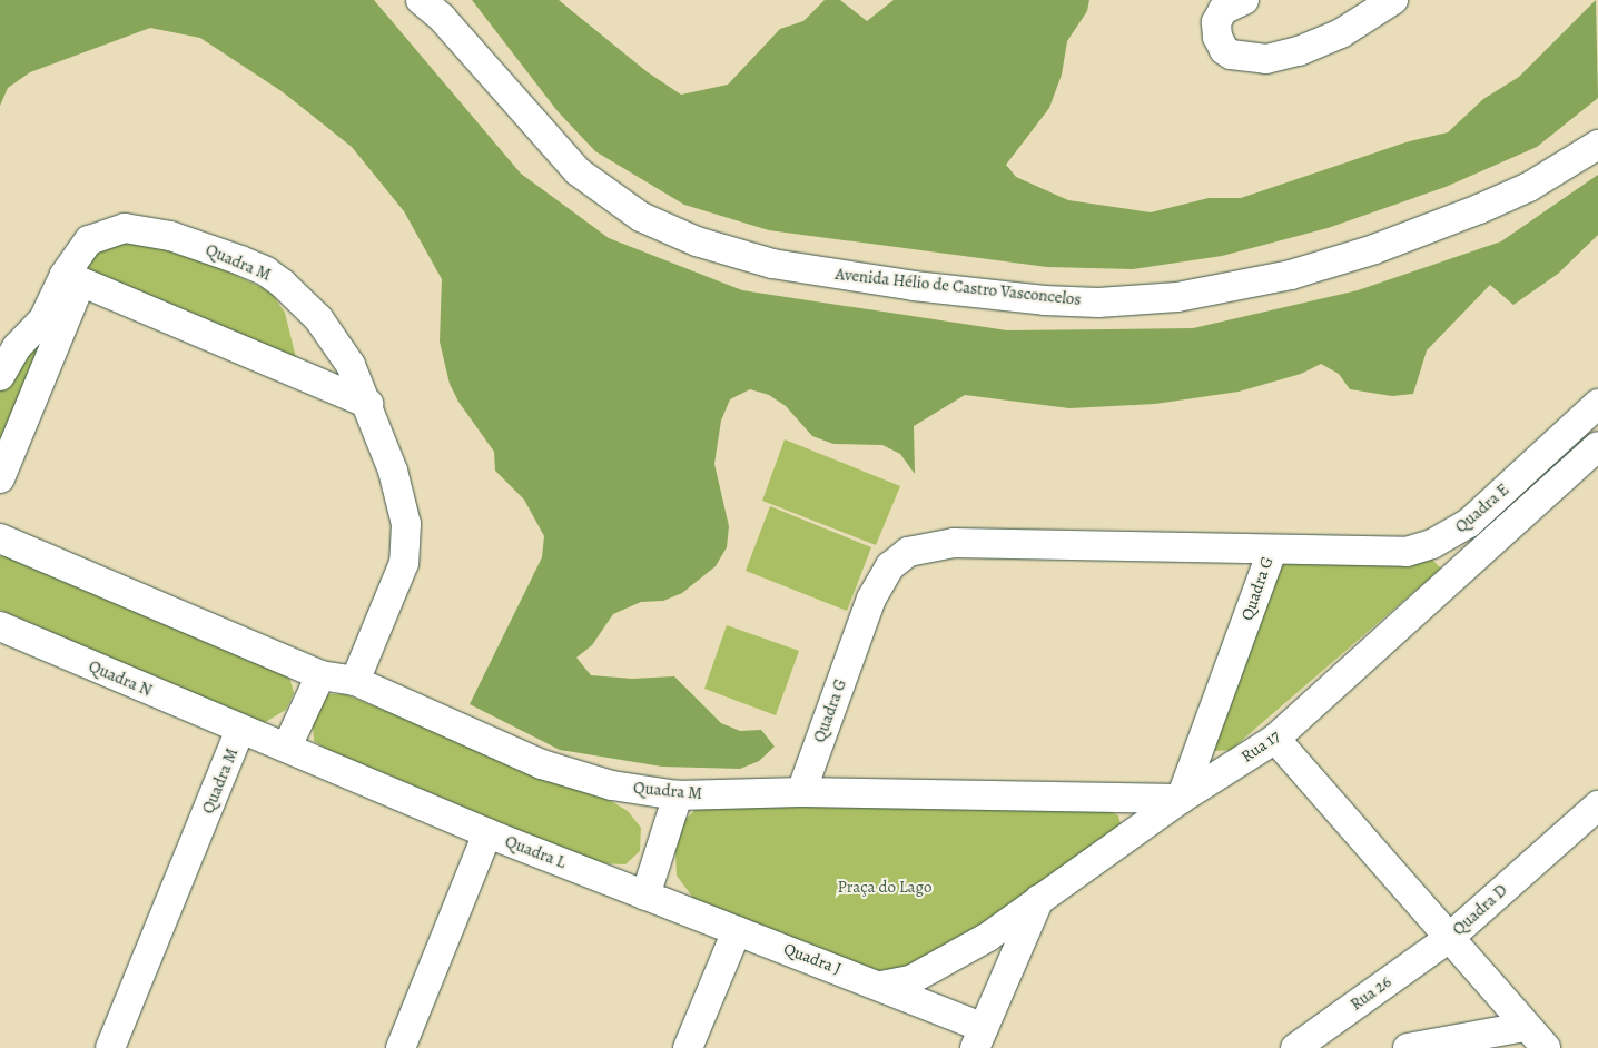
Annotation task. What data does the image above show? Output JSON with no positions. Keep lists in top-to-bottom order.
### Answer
{
  "streets": {
    "street": [
      "Quadra M",
      "Avenida Hélio de Castro Vasconcelos",
      "Quadra E",
      "Quadra G",
      "Quadra N",
      "Rua 17",
      "Quadra L",
      "Quadra D",
      "Quadra J",
      "Rua 26"
    ]
  },
  "crossings": [
    ["Quadra M", "Quadra G"],
    ["Quadra M", "Quadra N"],
    ["Quadra M", "Quadra L"],
    ["Quadra E", "Quadra G"],
    ["Quadra G", "Rua 17"],
    ["Rua 17", "Quadra J"],
    ["Quadra L", "Quadra J"],
    ["Quadra D", "Rua 26"]
  ],
  "parks": ["Praça do Lago"]
}
